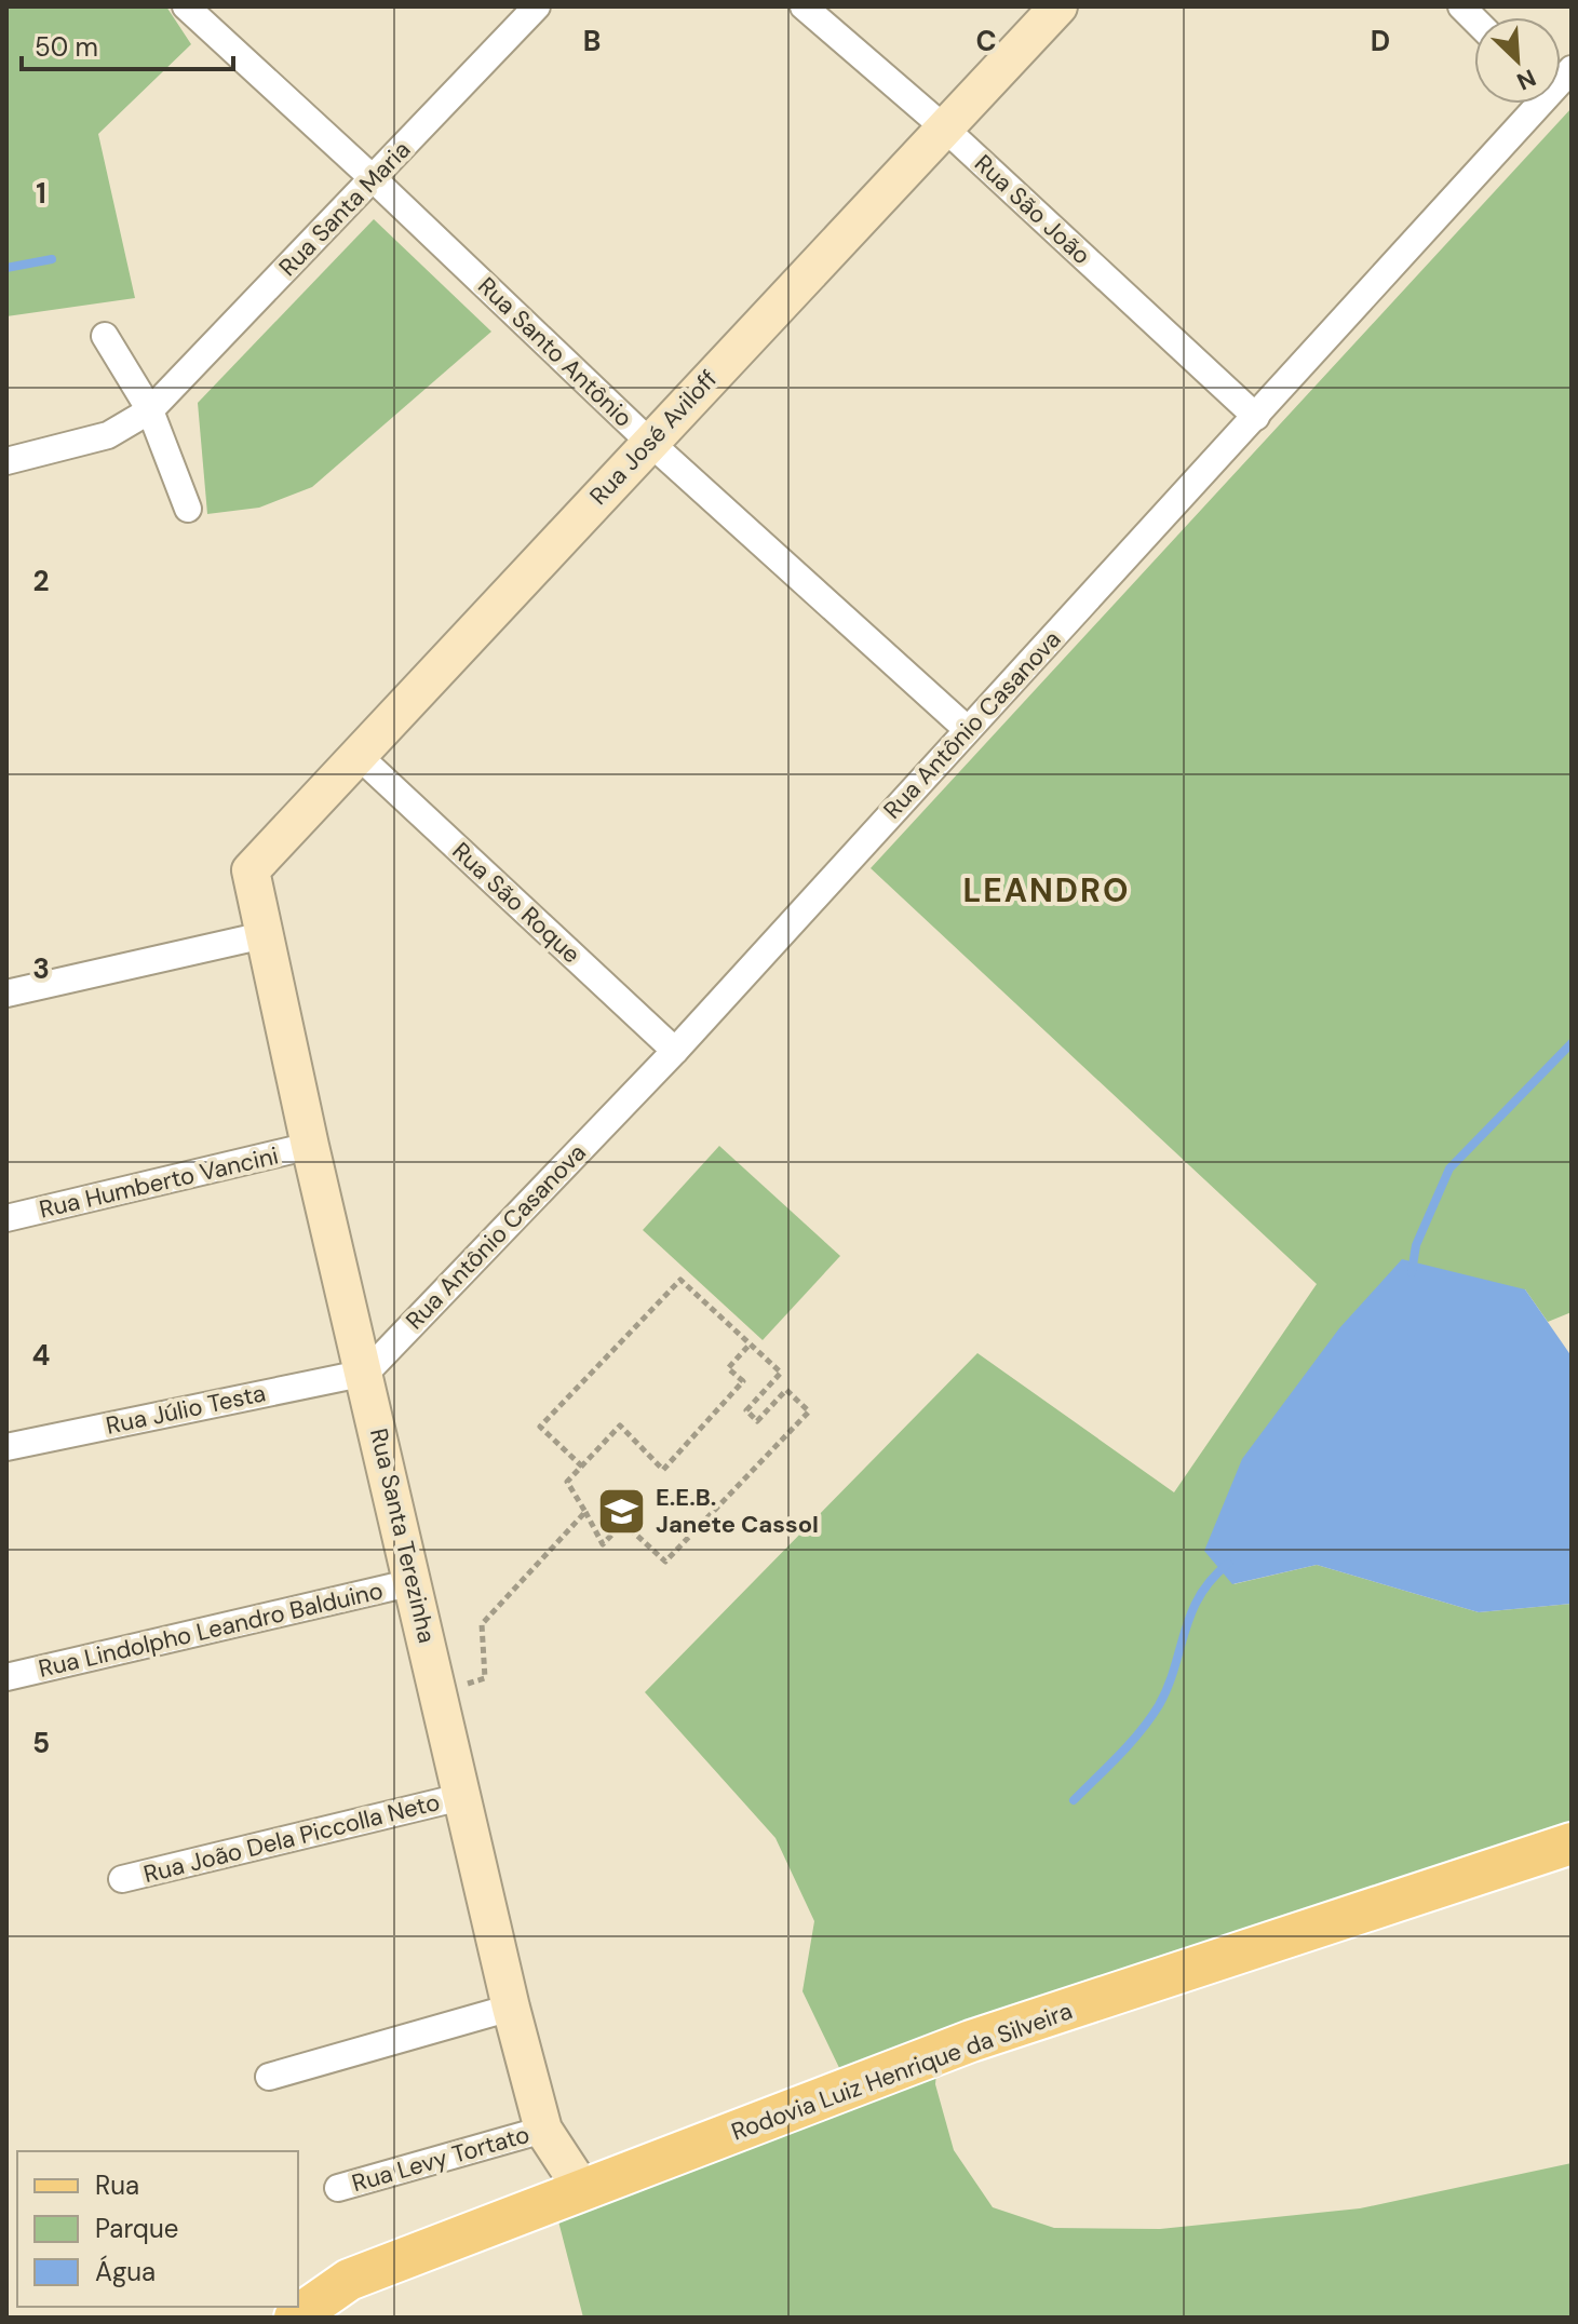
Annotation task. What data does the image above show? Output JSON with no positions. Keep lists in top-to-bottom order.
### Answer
{
  "streets": {
    "main road": ["Rodovia Luiz Henrique da Silveira"],
    "street": [
      "Rua Santa Maria",
      "Rua São João",
      "Rua Santo Antônio",
      "Rua José Aviloff",
      "Rua Antônio Casanova",
      "Rua São Roque",
      "Rua Humberto Vancini",
      "Rua Júlio Testa",
      "Rua Santa Terezinha",
      "Rua Lindolpho Leandro Balduino",
      "Rua João Dela Piccolla Neto",
      "Rua Levy Tortato"
    ]
  },
  "crossings": [
    ["Rua Santa Maria", "Rua Santo Antônio"],
    ["Rua São João", "Rua José Aviloff"],
    ["Rua São João", "Rua Antônio Casanova"],
    ["Rua Santo Antônio", "Rua José Aviloff"],
    ["Rua Santo Antônio", "Rua Antônio Casanova"],
    ["Rua José Aviloff", "Rua São Roque"],
    ["Rua José Aviloff", "Rua Santa Terezinha"],
    ["Rua Antônio Casanova", "Rua São Roque"],
    ["Rua Antônio Casanova", "Rua Júlio Testa"],
    ["Rua Antônio Casanova", "Rua Santa Terezinha"],
    ["Rua Humberto Vancini", "Rua Santa Terezinha"],
    ["Rua Júlio Testa", "Rua Santa Terezinha"],
    ["Rua Santa Terezinha", "Rua Lindolpho Leandro Balduino"],
    ["Rua Santa Terezinha", "Rua João Dela Piccolla Neto"],
    ["Rua Santa Terezinha", "Rodovia Luiz Henrique da Silveira"],
    ["Rua Santa Terezinha", "Rua Levy Tortato"]
  ],
  "districts": ["LEANDRO"],
  "places": {
    "school or university": ["E.E.B. Janete Cassol"]
  },
  "legend": ["Rua", "Parque", "Água"],
  "scale_bar": "50 m",
  "north": "bottom right",
  "grid": {
    "columns": ["B", "C", "D"],
    "rows": [
      "1",
      "2",
      "3",
      "4",
      "5"
    ]
  }
}
